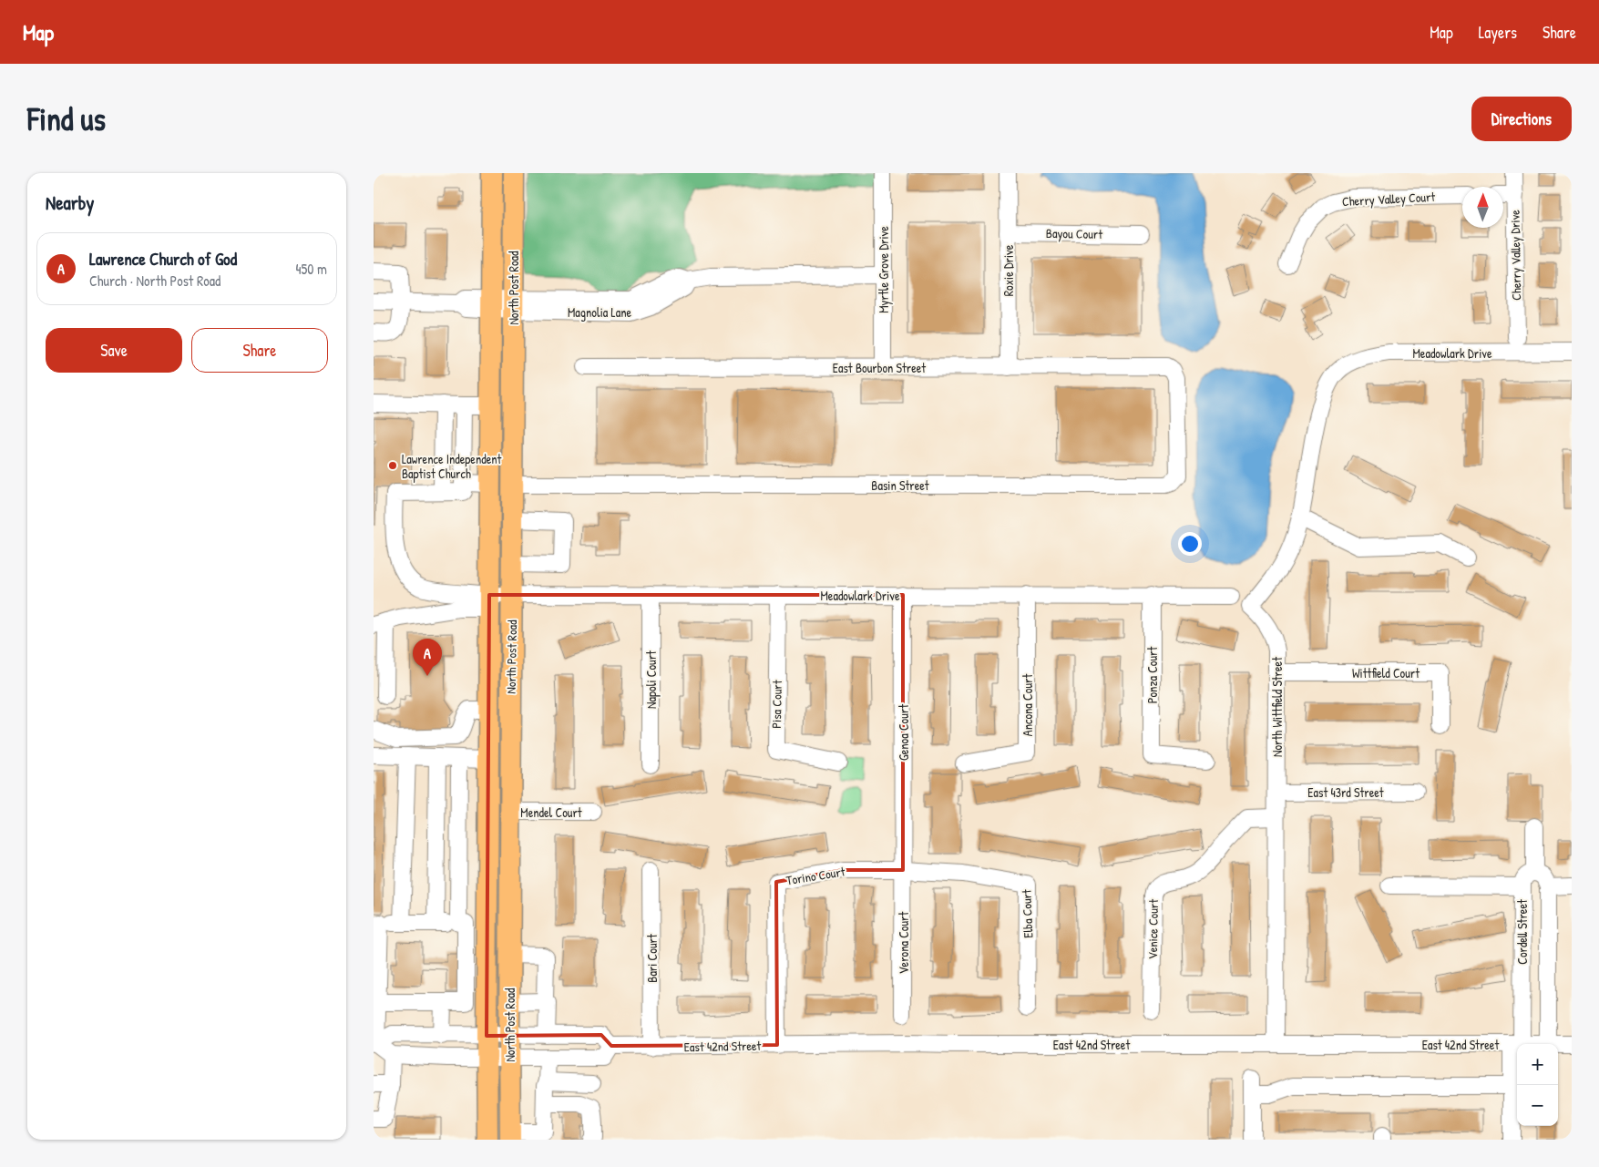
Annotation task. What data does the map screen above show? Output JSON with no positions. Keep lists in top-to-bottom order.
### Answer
{
  "streets": {
    "main road": ["North Post Road"],
    "street": [
      "Cherry Valley Court",
      "Bayou Court",
      "Cherry Valley Drive",
      "Myrtle Grove Drive",
      "Roxie Drive",
      "Magnolia Lane",
      "Meadowlark Drive",
      "East Bourbon Street",
      "Basin Street",
      "Wittfield Court",
      "Ponza Court",
      "Napoli Court",
      "Pisa Court",
      "Ancona Court",
      "North Wittfield Street",
      "Genoa Court",
      "East 43rd Street",
      "Mendel Court",
      "Torino Court",
      "Elba Court",
      "Venice Court",
      "Cordell Street",
      "Verona Court",
      "Bari Court",
      "East 42nd Street"
    ]
  },
  "crossings": [
    ["Bayou Court", "Roxie Drive"],
    ["Myrtle Grove Drive", "Magnolia Lane"],
    ["Myrtle Grove Drive", "East Bourbon Street"],
    ["Roxie Drive", "East Bourbon Street"],
    ["North Post Road", "Magnolia Lane"],
    ["North Post Road", "Meadowlark Drive"],
    ["North Post Road", "Basin Street"],
    ["North Post Road", "Mendel Court"],
    ["Meadowlark Drive", "Ponza Court"],
    ["Meadowlark Drive", "Napoli Court"],
    ["Meadowlark Drive", "Pisa Court"],
    ["Meadowlark Drive", "Ancona Court"],
    ["Meadowlark Drive", "North Wittfield Street"],
    ["Meadowlark Drive", "Genoa Court"],
    ["East Bourbon Street", "Basin Street"],
    ["Wittfield Court", "North Wittfield Street"],
    ["North Wittfield Street", "East 43rd Street"],
    ["North Wittfield Street", "Venice Court"],
    ["North Wittfield Street", "East 42nd Street"],
    ["Genoa Court", "Torino Court"],
    ["Genoa Court", "Verona Court"],
    ["Torino Court", "Elba Court"],
    ["Torino Court", "Verona Court"],
    ["Torino Court", "East 42nd Street"],
    ["Cordell Street", "East 42nd Street"],
    ["Bari Court", "East 42nd Street"]
  ],
  "places": ["Lawrence Independent Baptist Church"],
  "north": "top",
  "page": {
    "header": "Map",
    "nav": ["Map", "Layers", "Share"],
    "buttons": [
      "Directions",
      ["Save", "Share"]
    ],
    "title": "Find us",
    "heading": "Nearby",
    "list": [
      {
        "mark": "A",
        "name": "Lawrence Church of God",
        "note": "Church · North Post Road",
        "value": "450 m"
      }
    ],
    "pins": "A",
    "map_buttons": ["+", "−"]
  }
}
